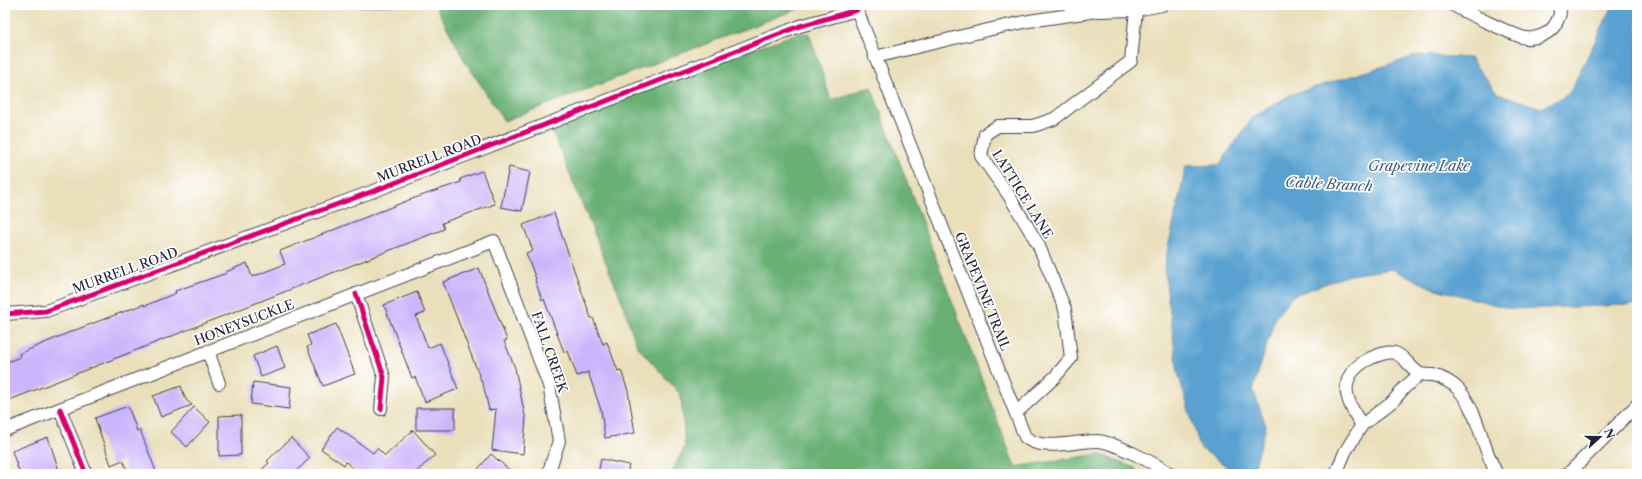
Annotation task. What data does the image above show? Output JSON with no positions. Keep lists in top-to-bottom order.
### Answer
{
  "streets": {
    "street": [
      "MURRELL ROAD",
      "LATTICE LANE",
      "GRAPEVINE TRAIL",
      "HONEYSUCKLE",
      "FALL CREEK"
    ]
  },
  "crossings": [
    ["MURRELL ROAD", "GRAPEVINE TRAIL"],
    ["LATTICE LANE", "GRAPEVINE TRAIL"],
    ["HONEYSUCKLE", "FALL CREEK"]
  ],
  "water": ["Grapevine Lake", "Cable Branch"],
  "north": "right"
}
